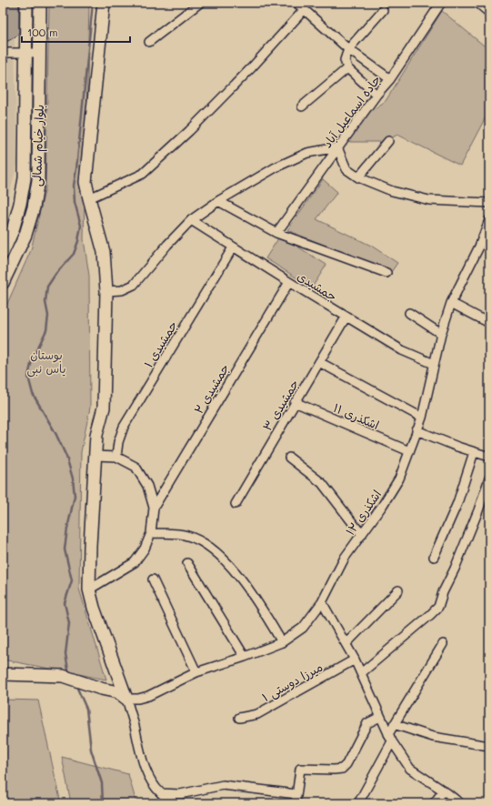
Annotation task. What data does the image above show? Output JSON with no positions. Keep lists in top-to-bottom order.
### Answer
{
  "streets": {
    "street": [
      "جاده اسماعیل آباد",
      "بلوار خیام شمالی",
      "جمشیدی",
      "جمشیدی ۱",
      "جمشیدی ۲",
      "جمشیدی ۳",
      "اشکذری ۱۱",
      "اشکذری ۱۲",
      "میرزا دوستی ۱"
    ]
  },
  "crossings": [
    ["جمشیدی", "جمشیدی ۱"],
    ["جمشیدی", "جمشیدی ۲"],
    ["جمشیدی", "جمشیدی ۳"],
    ["جمشیدی", "اشکذری ۱۲"],
    ["جمشیدی ۳", "اشکذری ۱۱"],
    ["اشکذری ۱۱", "اشکذری ۱۲"]
  ],
  "parks": ["بوستان یاس نبی"],
  "scale_bar": "100 m"
}
